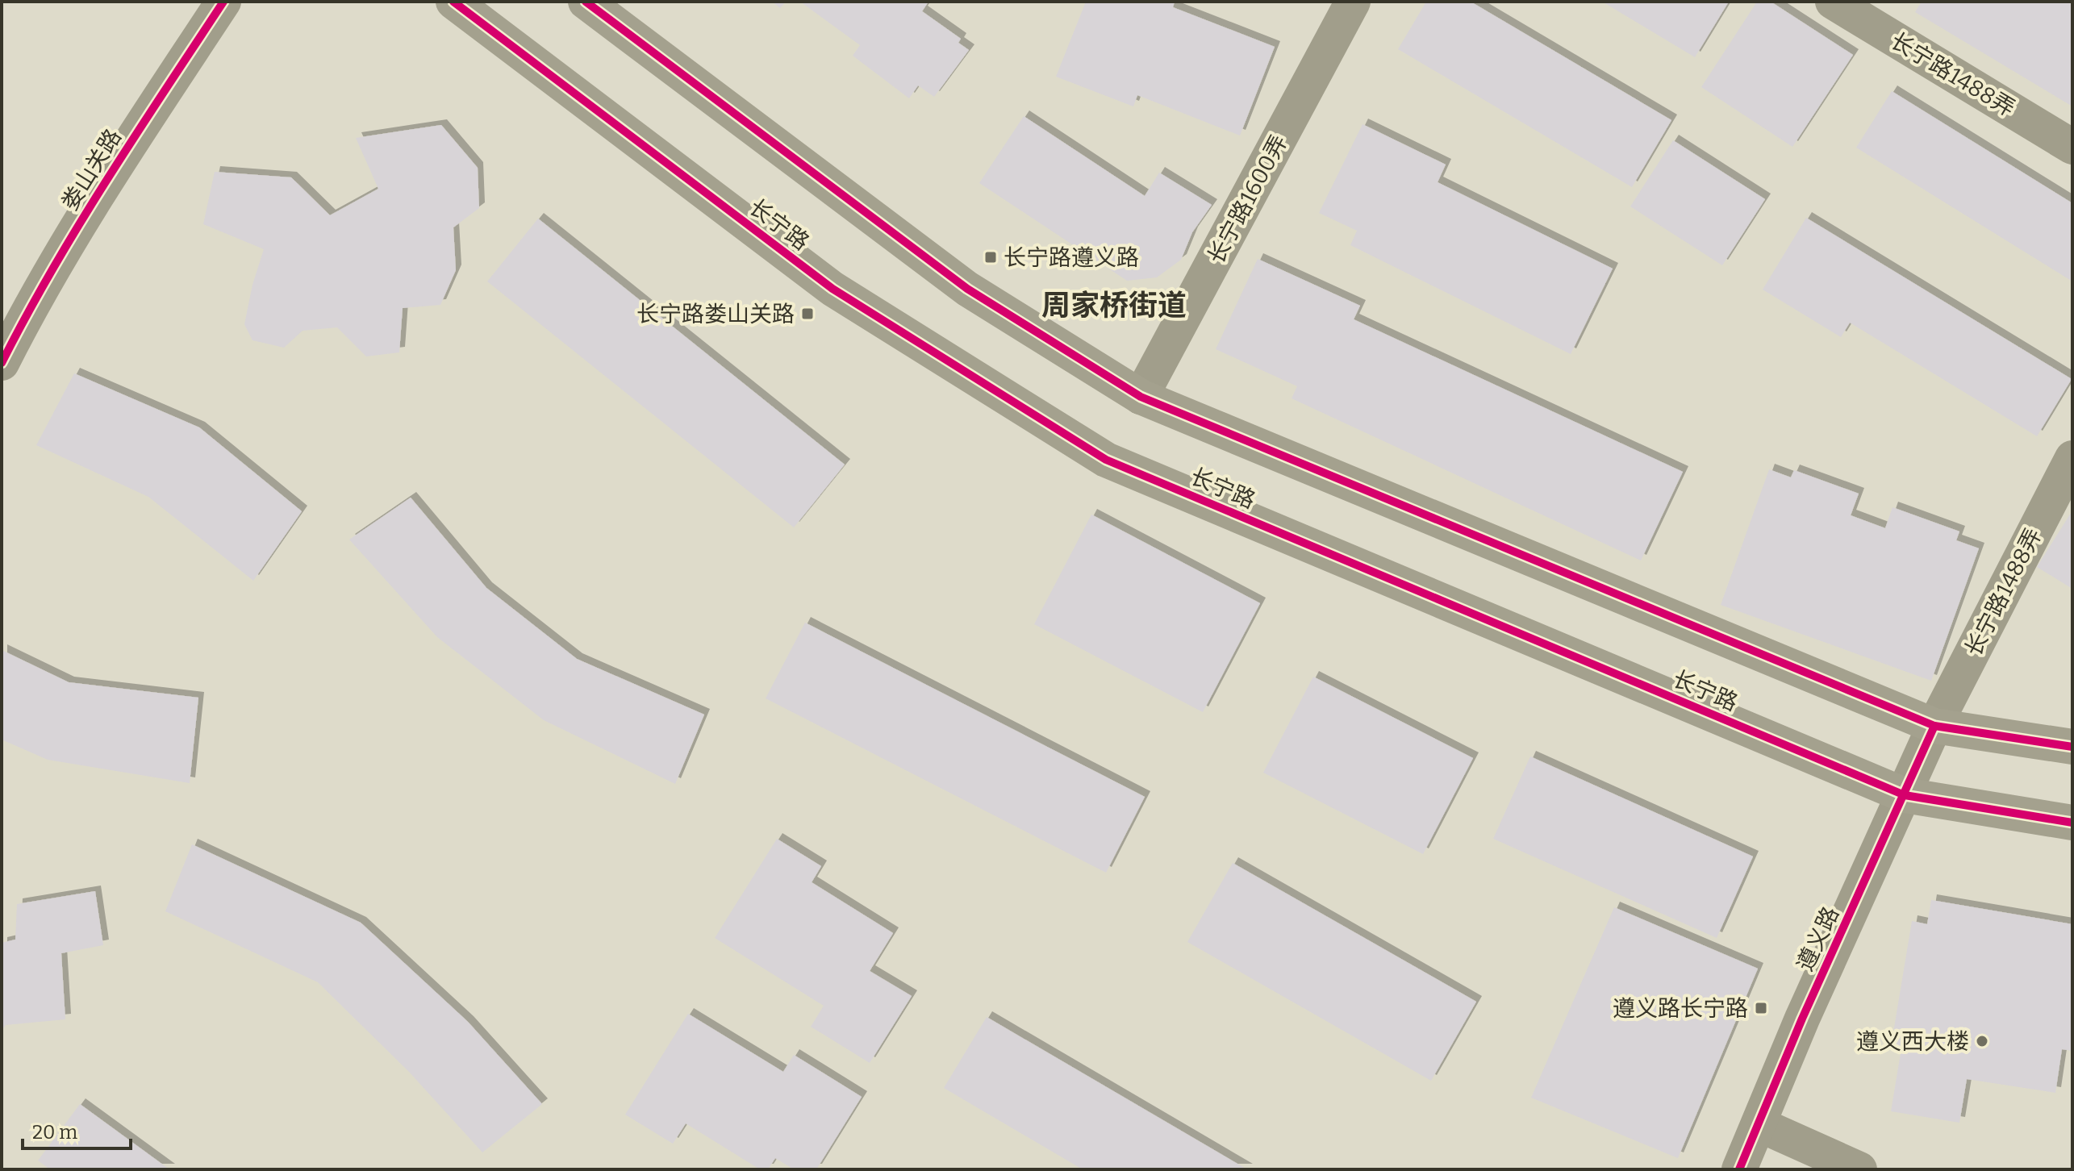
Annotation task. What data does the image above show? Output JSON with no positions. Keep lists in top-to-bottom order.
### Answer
{
  "streets": {
    "main road": ["长宁路"],
    "street": [
      "长宁路1488弄",
      "娄山关路",
      "长宁路1600弄",
      "遵义路"
    ]
  },
  "crossings": [
    ["长宁路1488弄", "遵义路"],
    ["长宁路", "遵义路"]
  ],
  "districts": ["周家桥街道"],
  "places": {
    "transit": ["长宁路遵义路", "长宁路娄山关路", "遵义路长宁路"],
    "other": ["遵义西大楼"]
  },
  "scale_bar": "20 m"
}
